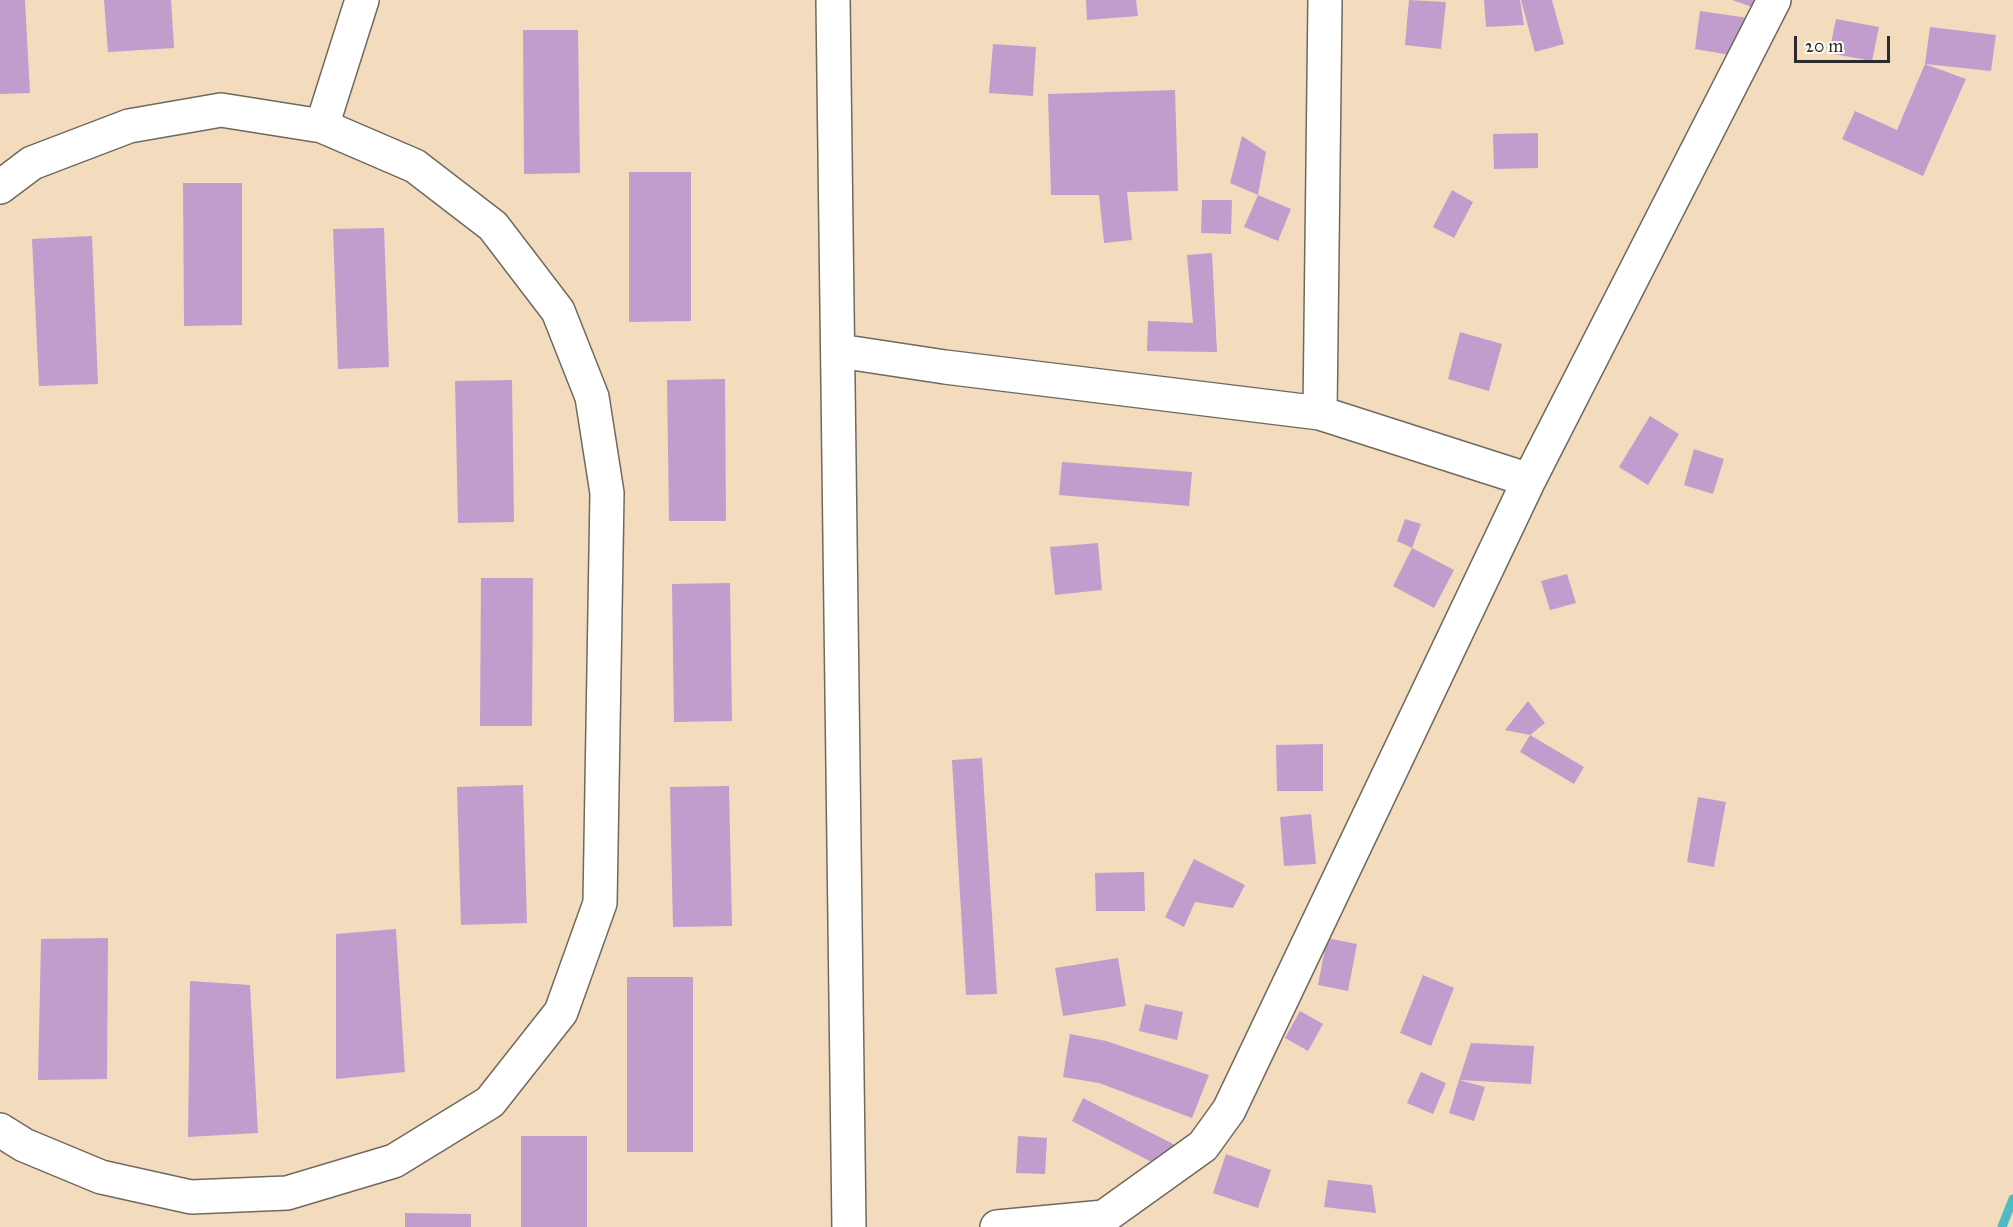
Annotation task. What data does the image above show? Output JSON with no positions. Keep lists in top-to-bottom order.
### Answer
{
  "scale_bar": "20 m"
}
